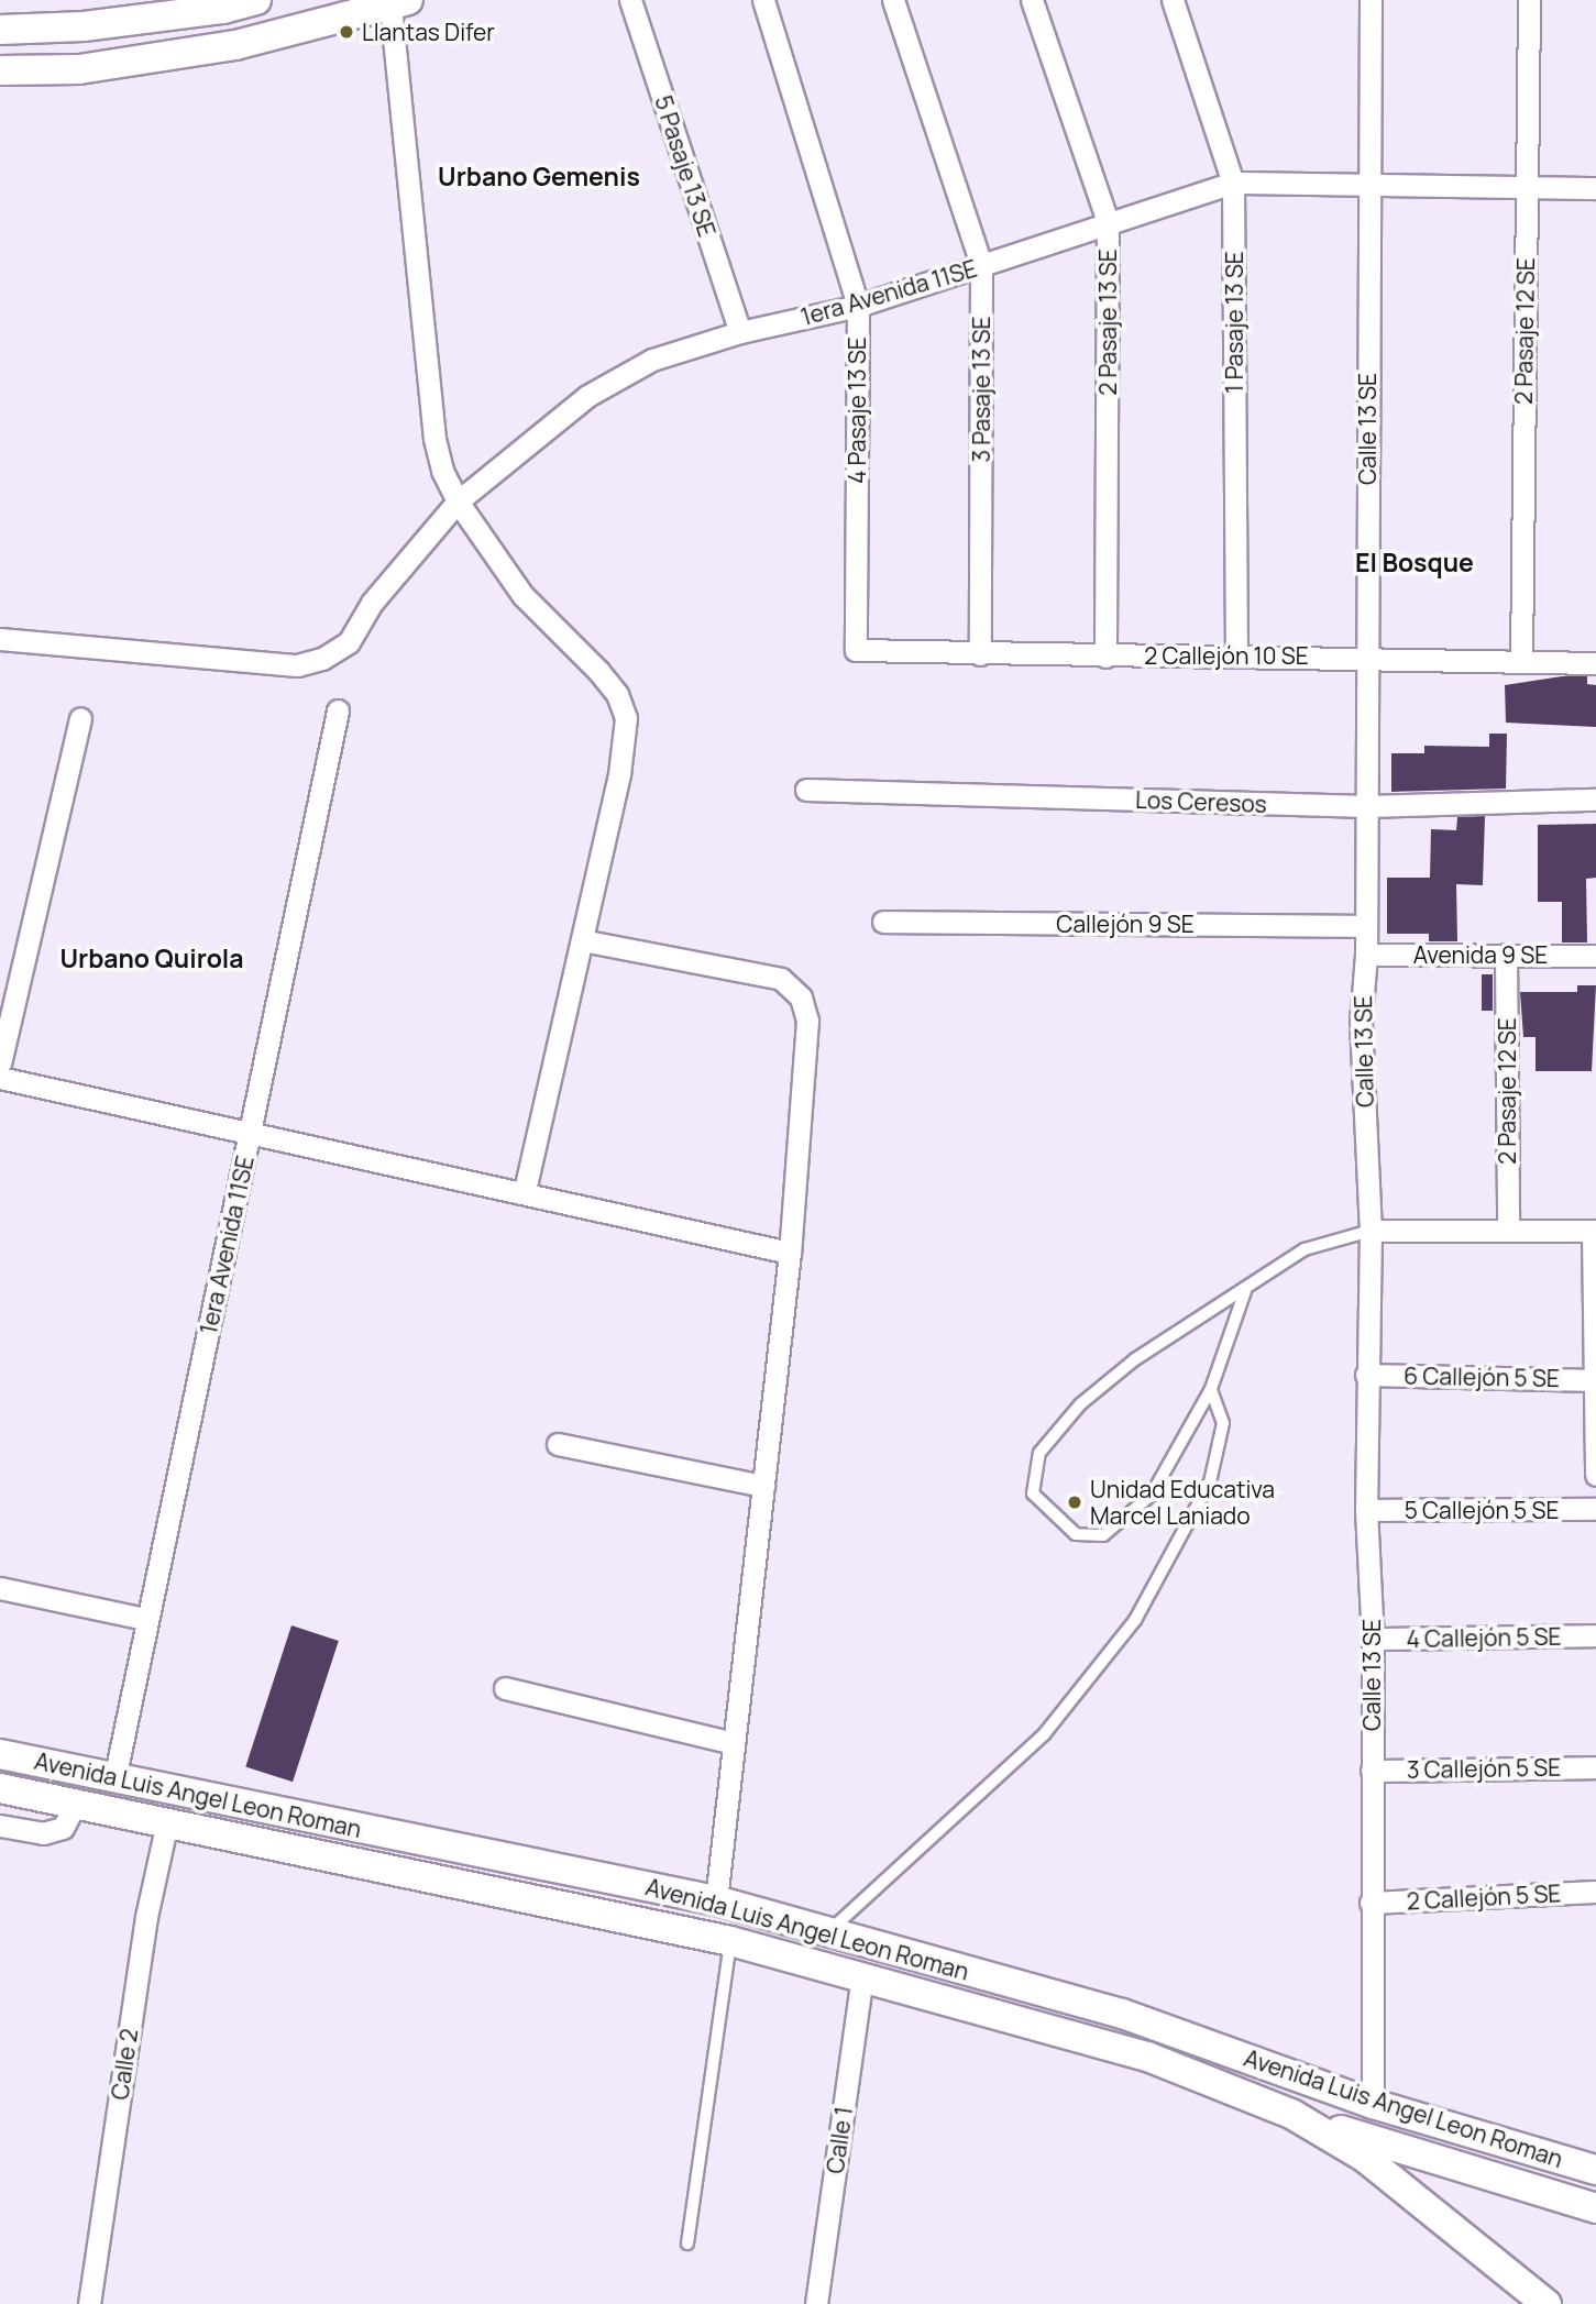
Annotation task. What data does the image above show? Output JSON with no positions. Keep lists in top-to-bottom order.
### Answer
{
  "streets": {
    "main road": ["Avenida Luis Angel Leon Roman"],
    "street": [
      "5 Pasaje 13 SE",
      "1era Avenida 11SE",
      "2 Pasaje 13 SE",
      "1 Pasaje 13 SE",
      "2 Pasaje 12 SE",
      "3 Pasaje 13 SE",
      "4 Pasaje 13 SE",
      "Calle 13 SE",
      "2 Callejón 10 SE",
      "Los Ceresos",
      "Callejón 9 SE",
      "Avenida 9 SE",
      "6 Callejón 5 SE",
      "5 Callejón 5 SE",
      "4 Callejón 5 SE",
      "3 Callejón 5 SE",
      "2 Callejón 5 SE",
      "Calle 2",
      "Calle 1"
    ]
  },
  "crossings": [
    ["5 Pasaje 13 SE", "1era Avenida 11SE"],
    ["1era Avenida 11SE", "2 Pasaje 13 SE"],
    ["1era Avenida 11SE", "1 Pasaje 13 SE"],
    ["1era Avenida 11SE", "2 Pasaje 12 SE"],
    ["1era Avenida 11SE", "3 Pasaje 13 SE"],
    ["1era Avenida 11SE", "4 Pasaje 13 SE"],
    ["1era Avenida 11SE", "Calle 13 SE"],
    ["1era Avenida 11SE", "Avenida Luis Angel Leon Roman"],
    ["2 Pasaje 13 SE", "2 Callejón 10 SE"],
    ["1 Pasaje 13 SE", "2 Callejón 10 SE"],
    ["2 Pasaje 12 SE", "2 Callejón 10 SE"],
    ["2 Pasaje 12 SE", "Avenida 9 SE"],
    ["3 Pasaje 13 SE", "2 Callejón 10 SE"],
    ["4 Pasaje 13 SE", "2 Callejón 10 SE"],
    ["Calle 13 SE", "2 Callejón 10 SE"],
    ["Calle 13 SE", "Los Ceresos"],
    ["Calle 13 SE", "Callejón 9 SE"],
    ["Calle 13 SE", "Avenida 9 SE"],
    ["Calle 13 SE", "6 Callejón 5 SE"],
    ["Calle 13 SE", "5 Callejón 5 SE"],
    ["Calle 13 SE", "4 Callejón 5 SE"],
    ["Calle 13 SE", "3 Callejón 5 SE"],
    ["Calle 13 SE", "Avenida Luis Angel Leon Roman"],
    ["Calle 13 SE", "2 Callejón 5 SE"],
    ["Avenida Luis Angel Leon Roman", "Calle 2"],
    ["Avenida Luis Angel Leon Roman", "Calle 1"]
  ],
  "districts": ["Urbano Gemenis", "El Bosque", "Urbano Quirola"],
  "places": ["Llantas Difer", "Unidad Educativa Marcel Laniado"]
}
